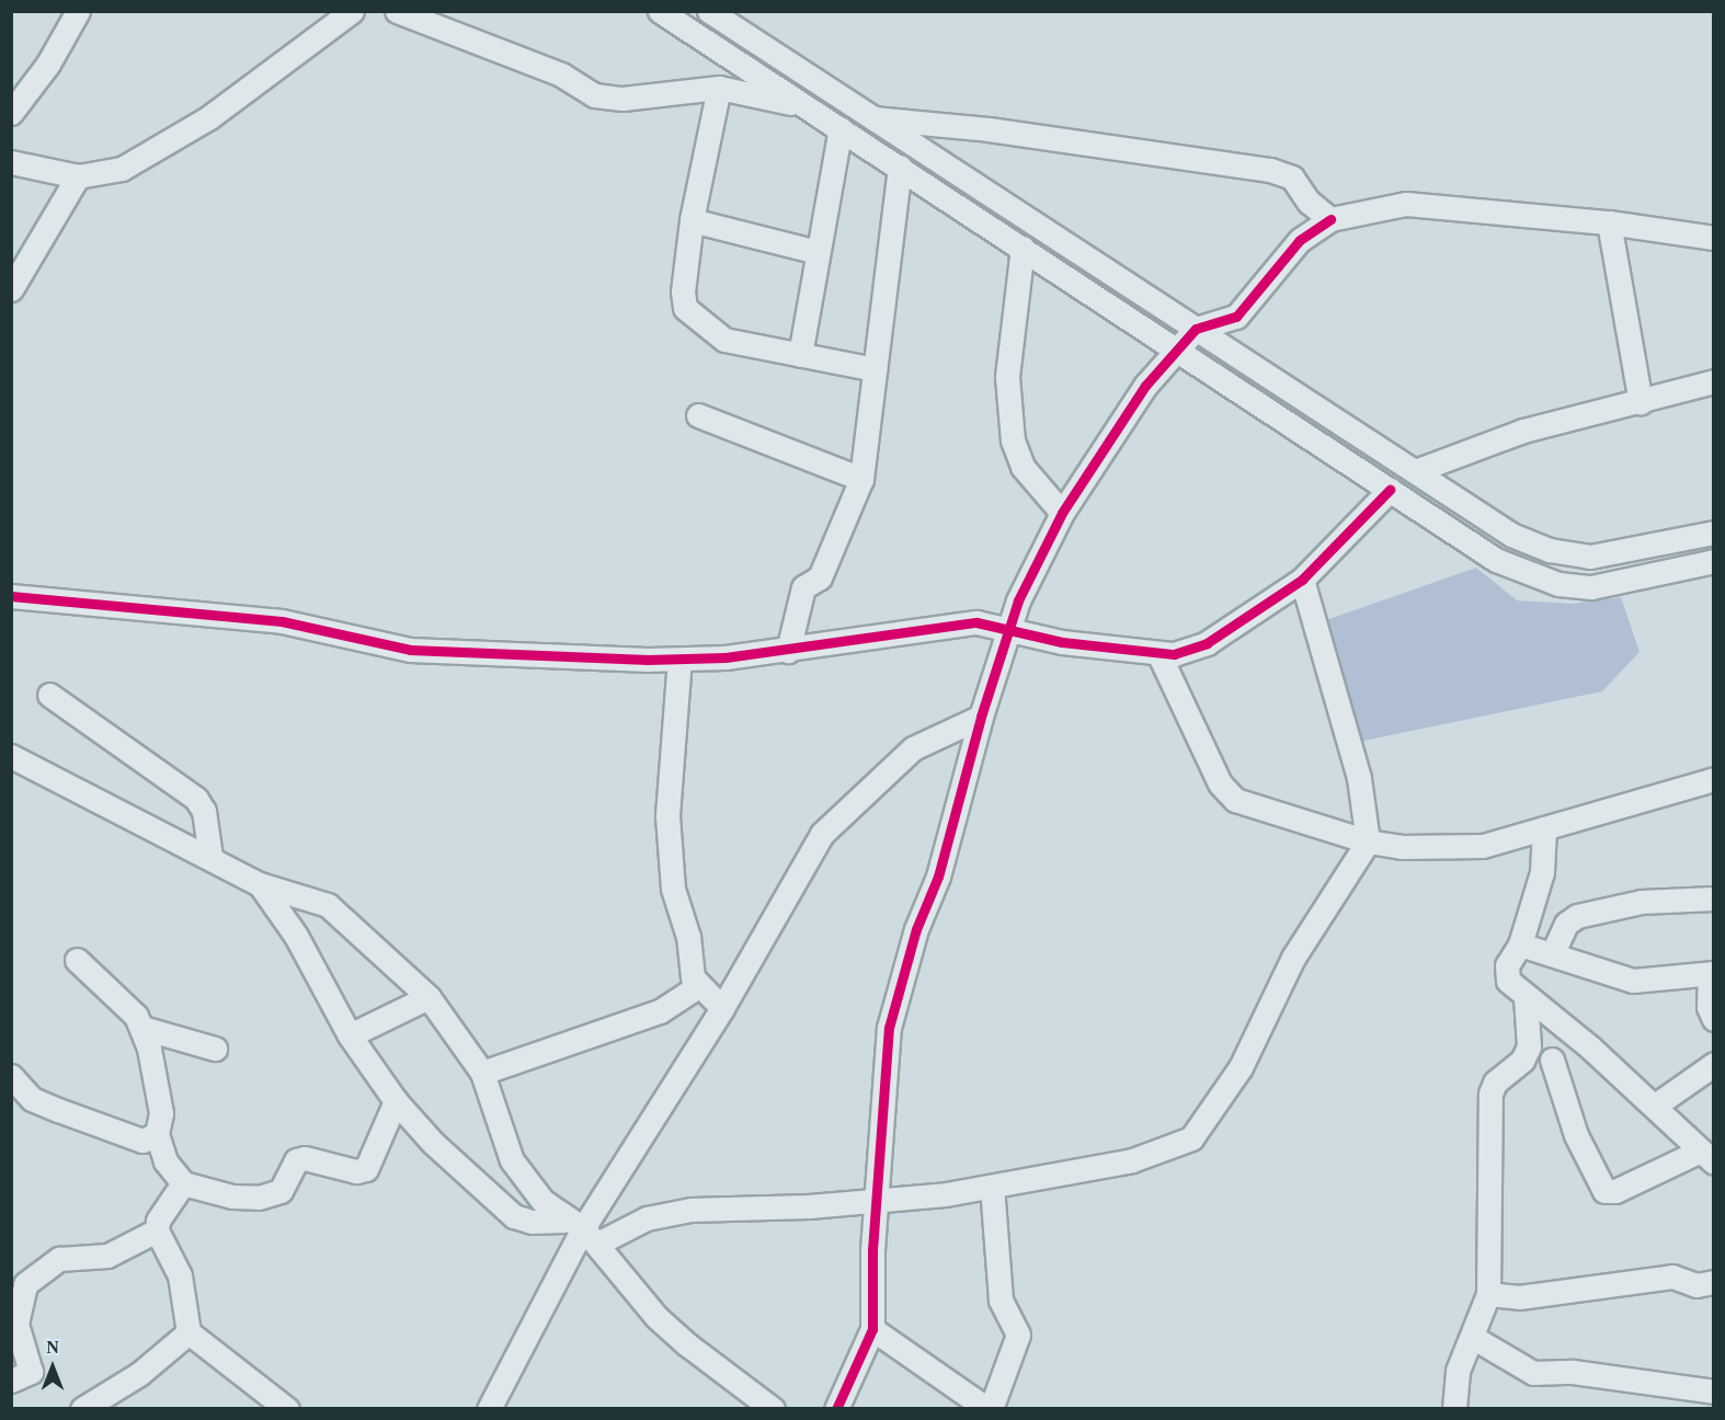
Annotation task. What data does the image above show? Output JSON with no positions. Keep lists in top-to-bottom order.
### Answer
{
  "north": "top"
}
